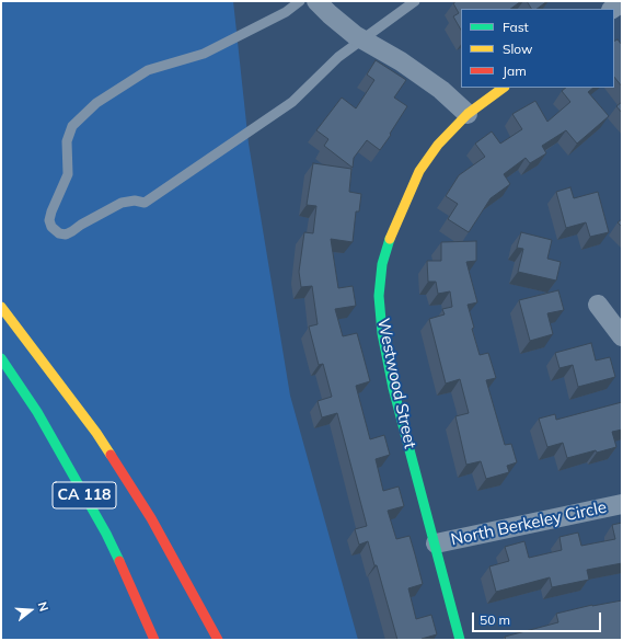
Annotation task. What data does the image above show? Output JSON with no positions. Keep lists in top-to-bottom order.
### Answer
{
  "streets": {
    "main road": ["Westwood Street", "CA 118"],
    "street": ["North Berkeley Circle"]
  },
  "crossings": [
    ["Westwood Street", "North Berkeley Circle"]
  ],
  "legend": ["Fast", "Slow", "Jam"],
  "scale_bar": "50 m",
  "north": "right"
}
